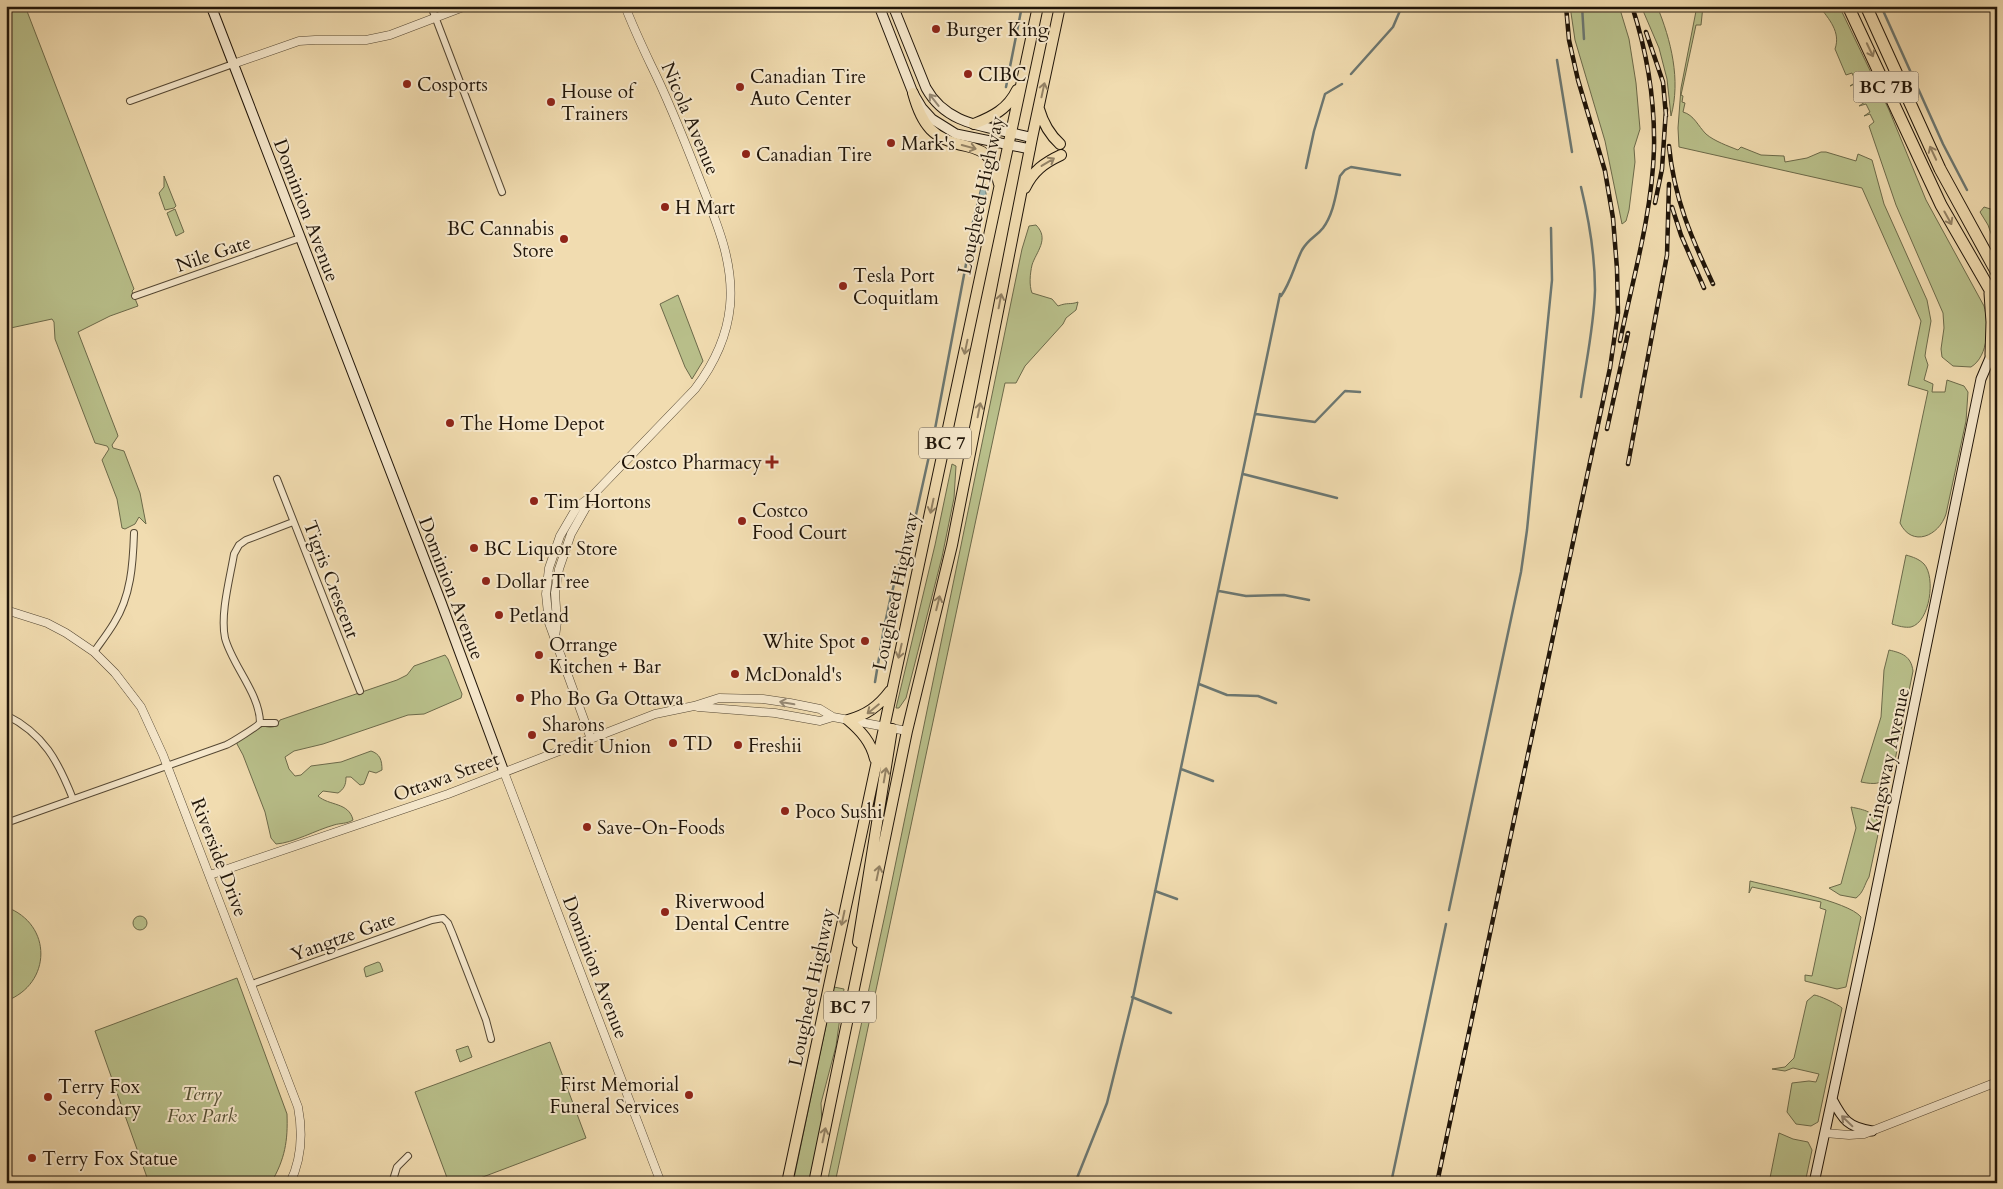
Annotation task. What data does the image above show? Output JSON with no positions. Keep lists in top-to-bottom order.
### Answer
{
  "streets": {
    "highway": ["BC 7B"],
    "main road": [
      "Lougheed Highway",
      "Dominion Avenue",
      "BC 7",
      "Kingsway Avenue"
    ],
    "street": [
      "Nicola Avenue",
      "Nile Gate",
      "Tigris Crescent",
      "Ottawa Street",
      "Riverside Drive",
      "Yangtze Gate"
    ]
  },
  "crossings": [
    ["Nicola Avenue", "Ottawa Street"],
    ["Lougheed Highway", "Ottawa Street"],
    ["Dominion Avenue", "Nile Gate"],
    ["Dominion Avenue", "Ottawa Street"],
    ["Ottawa Street", "Riverside Drive"],
    ["Riverside Drive", "Yangtze Gate"]
  ],
  "parks": ["Terry Fox Park"],
  "places": {
    "other": [
      "Burger King",
      "CIBC",
      "Cosports",
      "Canadian Tire Auto Center",
      "House of Trainers",
      "Mark's",
      "Canadian Tire",
      "H Mart",
      "BC Cannabis Store",
      "Tesla Port Coquitlam",
      "The Home Depot",
      "Tim Hortons",
      "Costco Food Court",
      "BC Liquor Store",
      "Dollar Tree",
      "Petland",
      "White Spot",
      "Orrange Kitchen + Bar",
      "McDonald's",
      "Pho Bo Ga Ottawa",
      "Sharons Credit Union",
      "TD",
      "Freshii",
      "Poco Sushi",
      "Save-On-Foods",
      "Riverwood Dental Centre",
      "First Memorial Funeral Services",
      "Terry Fox Secondary",
      "Terry Fox Statue"
    ],
    "health": ["Costco Pharmacy"]
  }
}
